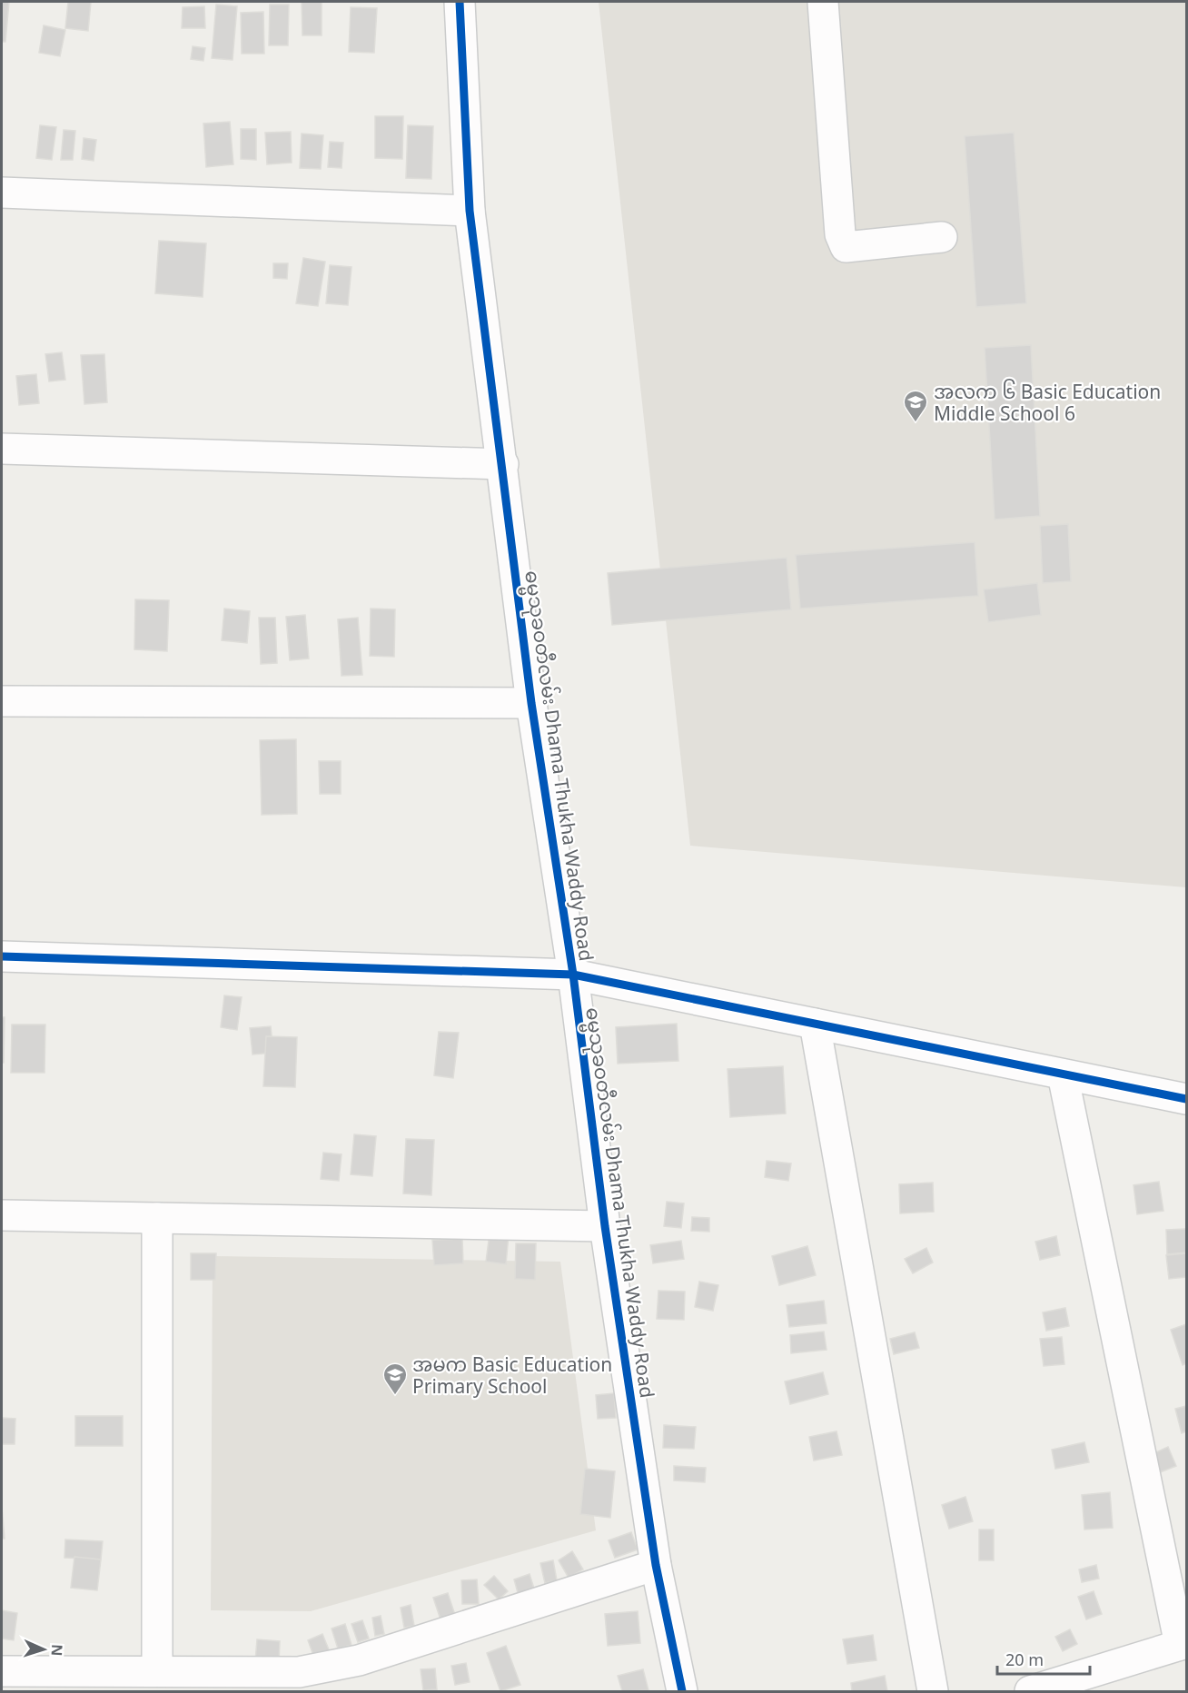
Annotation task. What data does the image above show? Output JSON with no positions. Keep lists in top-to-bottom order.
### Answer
{
  "streets": {
    "street": ["ဓမ္မသုခဝတီလမ်း Dhama Thukha Waddy Road"]
  },
  "places": {
    "school or university": ["အလက ၆ Basic Education Middle School 6", "အမက Basic Education Primary School"]
  },
  "scale_bar": "20 m",
  "north": "right"
}
